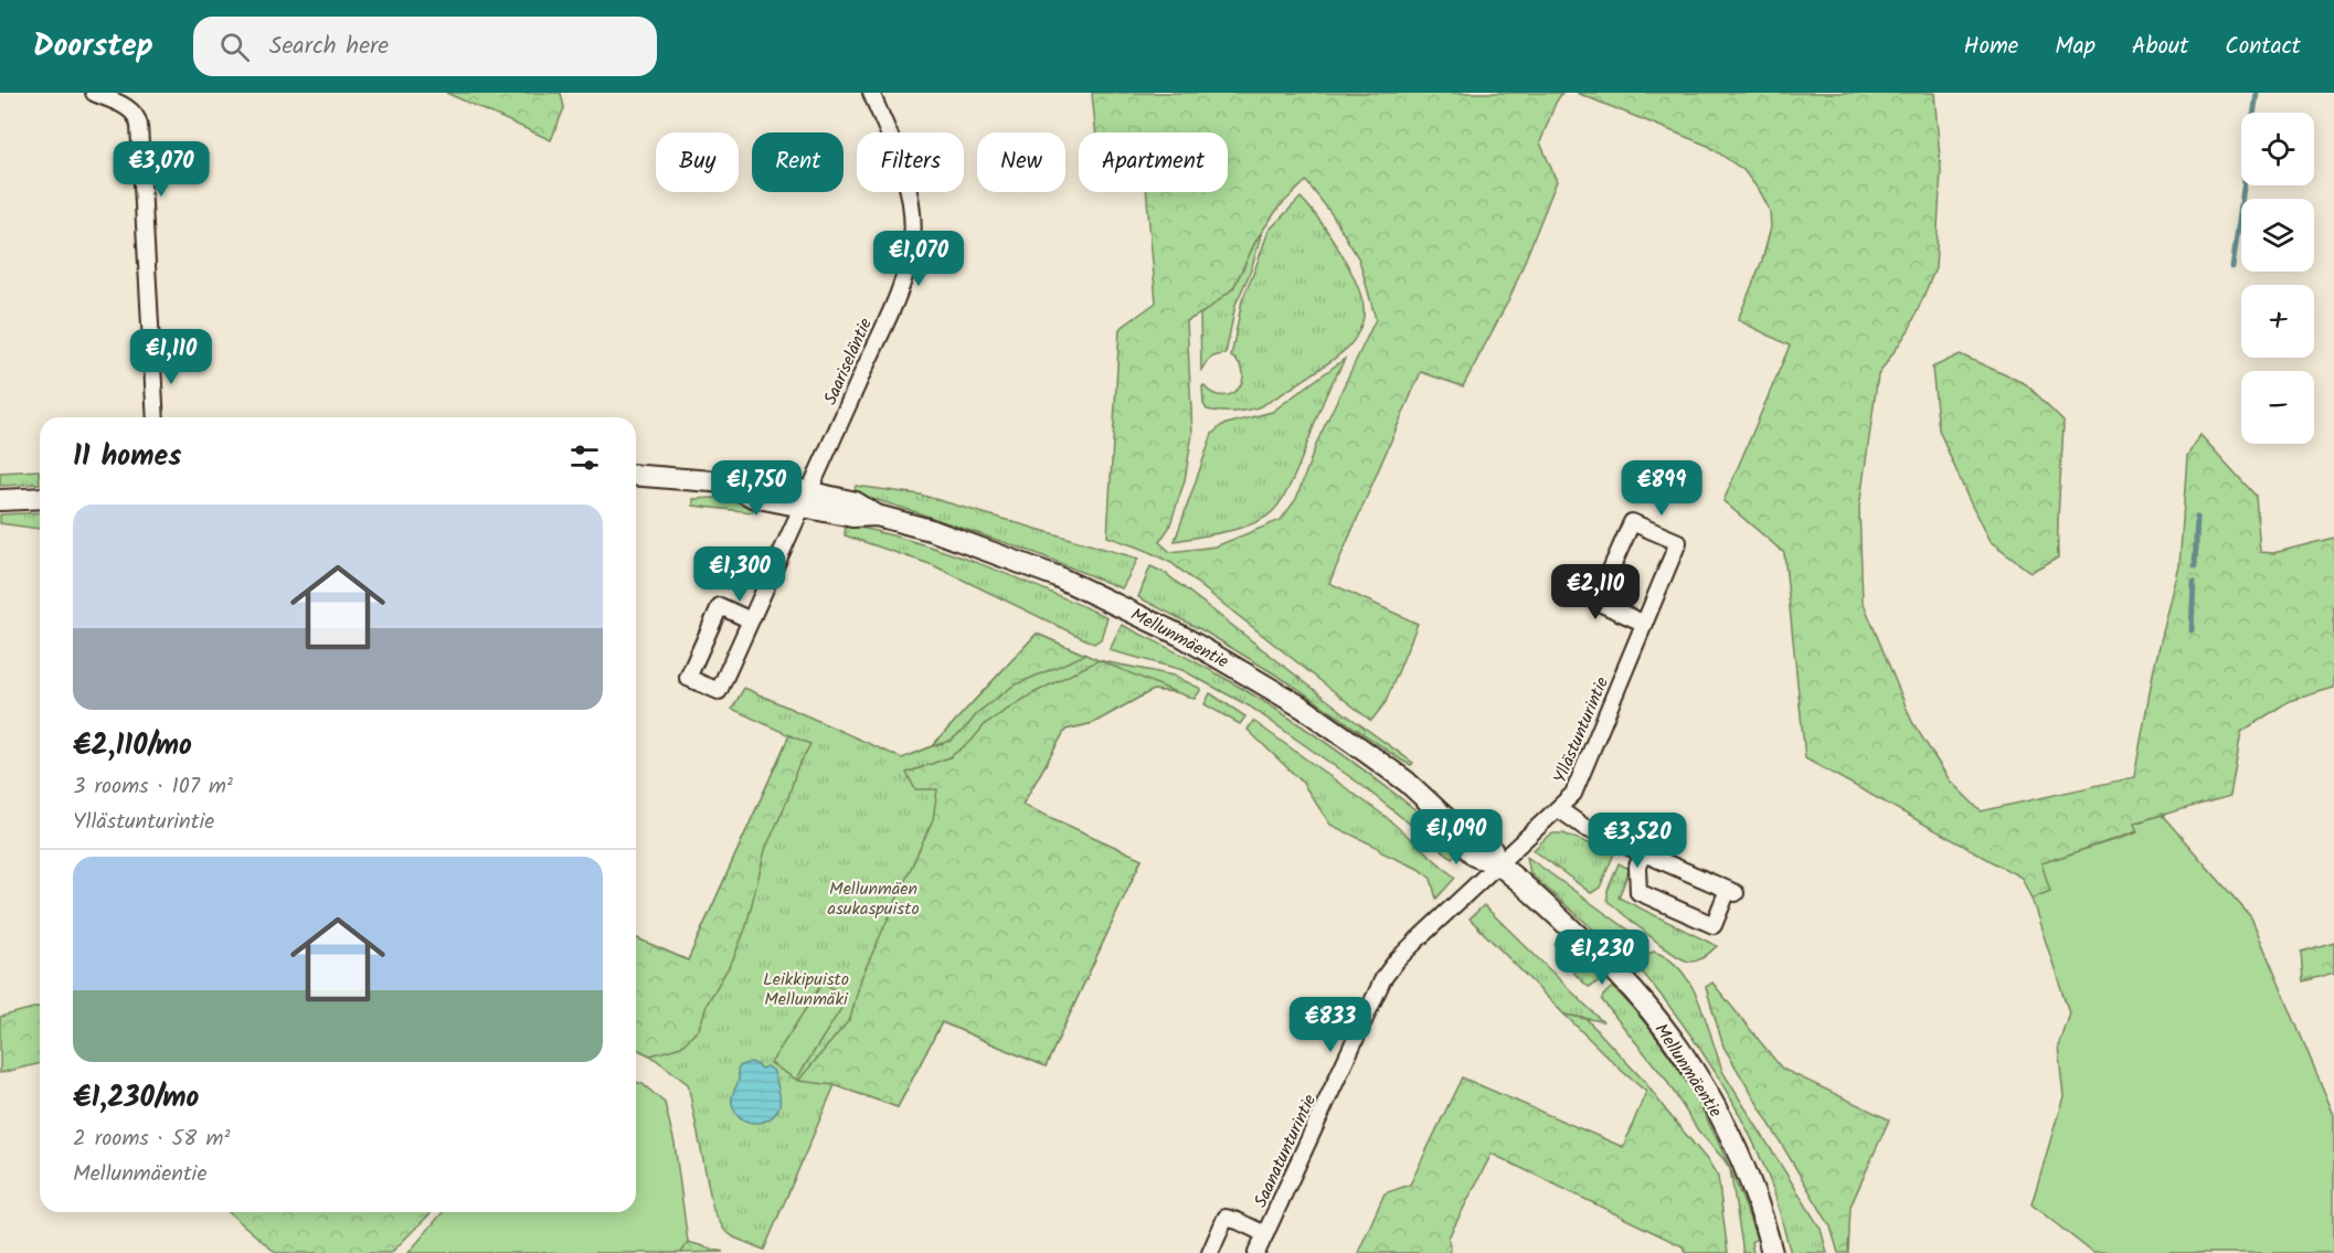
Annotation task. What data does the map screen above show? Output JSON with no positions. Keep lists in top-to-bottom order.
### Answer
{
  "streets": {
    "main road": ["Mellunmäentie"],
    "street": ["Saariseläntie", "Yllästunturintie", "Saanatunturintie"]
  },
  "crossings": [
    ["Saariseläntie", "Mellunmäentie"],
    ["Mellunmäentie", "Yllästunturintie"],
    ["Mellunmäentie", "Saanatunturintie"],
    ["Yllästunturintie", "Saanatunturintie"]
  ],
  "parks": ["Mellunmäen asukaspuisto", "Leikkipuisto Mellunmäki"],
  "page": {
    "header": "Doorstep",
    "search": "Search here",
    "nav": [
      "Home",
      "Map",
      "About",
      "Contact"
    ],
    "map_buttons": ["+", "−"],
    "chip": [
      "Buy",
      "Rent",
      "Filters",
      "New",
      "Apartment"
    ],
    "price": [
      "€3,070",
      "€1,070",
      "€1,110",
      "€1,750",
      "€899",
      "€1,300",
      "€2,110",
      "€1,090",
      "€3,520",
      "€1,230",
      "€833"
    ],
    "heading": "11 homes",
    "list": [
      {
        "name": "€2,110/mo",
        "note": "3 rooms · 107 m² · Yllästunturintie"
      },
      {
        "name": "€1,230/mo",
        "note": "2 rooms · 58 m² · Mellunmäentie"
      }
    ]
  }
}
